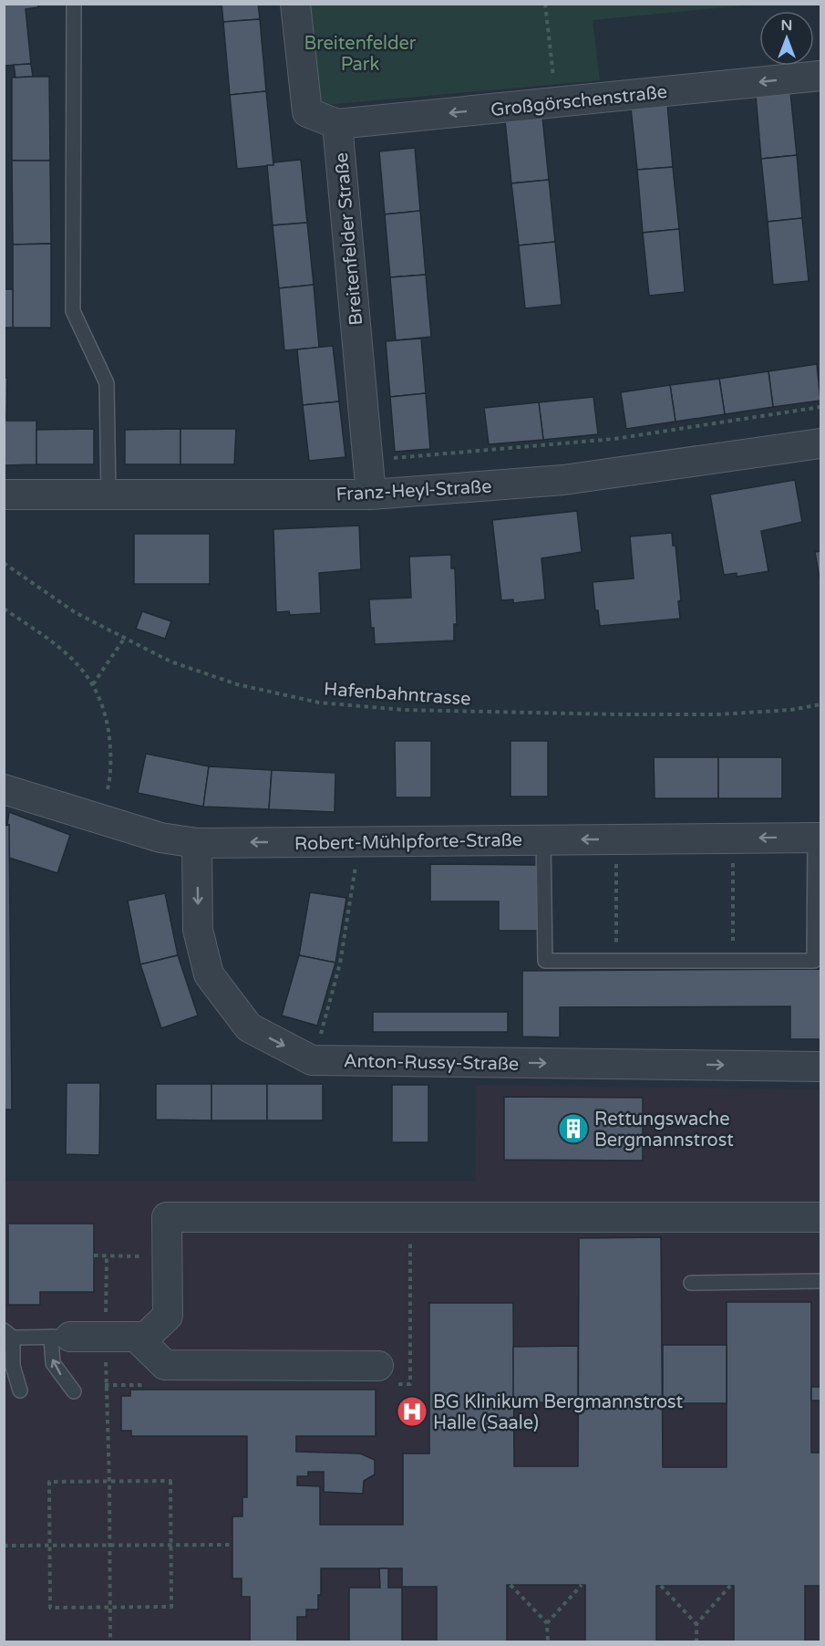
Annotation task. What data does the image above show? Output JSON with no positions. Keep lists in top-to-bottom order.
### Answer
{
  "streets": {
    "street": [
      "Großgörschenstraße",
      "Breitenfelder Straße",
      "Franz-Heyl-Straße",
      "Robert-Mühlpforte-Straße",
      "Anton-Russy-Straße"
    ],
    "path": ["Hafenbahntrasse"]
  },
  "crossings": [
    ["Großgörschenstraße", "Breitenfelder Straße"],
    ["Breitenfelder Straße", "Franz-Heyl-Straße"],
    ["Robert-Mühlpforte-Straße", "Anton-Russy-Straße"]
  ],
  "one_way": ["Großgörschenstraße", "Robert-Mühlpforte-Straße", "Anton-Russy-Straße"],
  "parks": ["Breitenfelder Park"],
  "places": {
    "building": ["Rettungswache Bergmannstrost"],
    "hospital": ["BG Klinikum Bergmannstrost Halle (Saale)"]
  },
  "north": "top"
}
